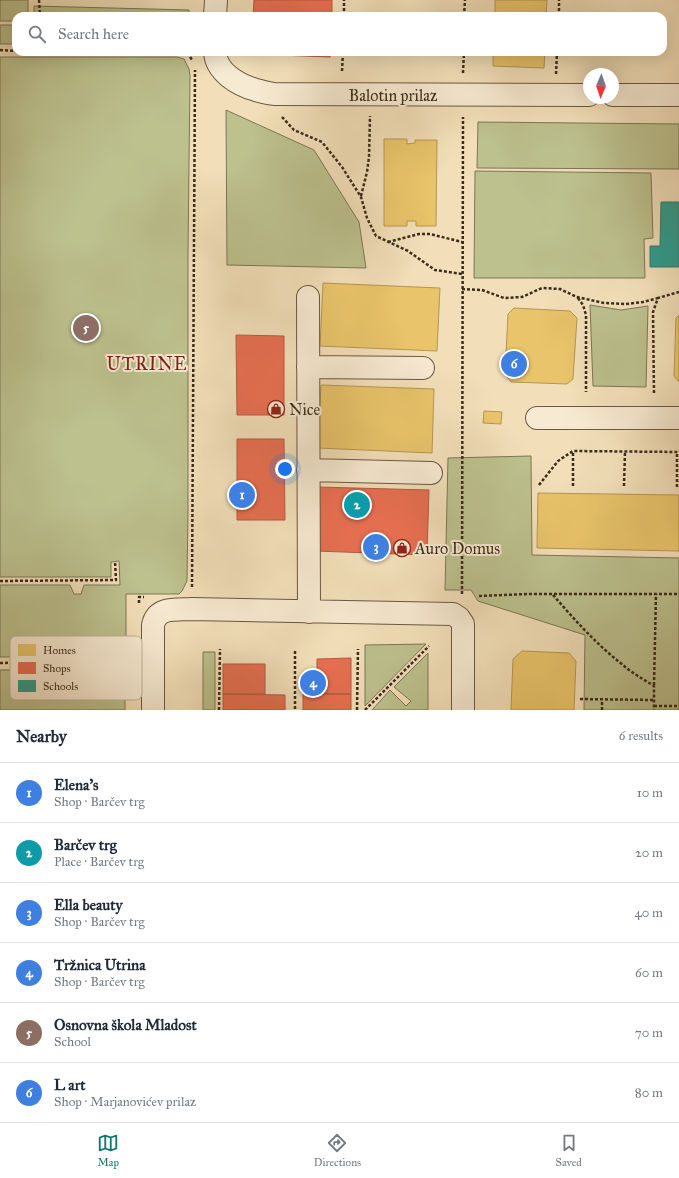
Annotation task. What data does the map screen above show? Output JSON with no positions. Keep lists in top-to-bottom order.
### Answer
{
  "streets": {
    "street": ["Balotin prilaz"]
  },
  "districts": ["UTRINE"],
  "places": {
    "shop": ["Nice", "Auro Domus"]
  },
  "legend": ["Homes", "Shops", "Schools"],
  "north": "bottom",
  "page": {
    "search": "Search here",
    "pins": [
      "5",
      "6",
      "1",
      "2",
      "3",
      "4"
    ],
    "heading": ["Nearby", "6 results"],
    "list": [
      {
        "mark": "1",
        "name": "Elena's",
        "note": "Shop · Barčev trg",
        "value": "10 m"
      },
      {
        "mark": "2",
        "name": "Barčev trg",
        "note": "Place · Barčev trg",
        "value": "20 m"
      },
      {
        "mark": "3",
        "name": "Ella beauty",
        "note": "Shop · Barčev trg",
        "value": "40 m"
      },
      {
        "mark": "4",
        "name": "Tržnica Utrina",
        "note": "Shop · Barčev trg",
        "value": "60 m"
      },
      {
        "mark": "5",
        "name": "Osnovna škola Mladost",
        "note": "School",
        "value": "70 m"
      },
      {
        "mark": "6",
        "name": "L art",
        "note": "Shop · Marjanovićev prilaz",
        "value": "80 m"
      }
    ],
    "nav": ["Map", "Directions", "Saved"]
  }
}
